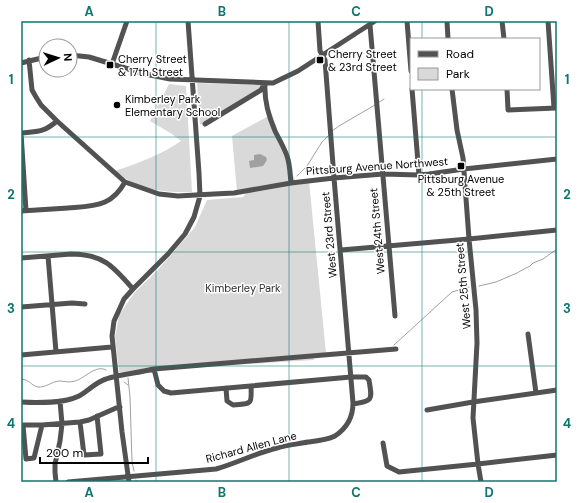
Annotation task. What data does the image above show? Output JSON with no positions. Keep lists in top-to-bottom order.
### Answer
{
  "streets": {
    "street": [
      "Pittsburg Avenue Northwest",
      "West 24th Street",
      "West 23rd Street",
      "West 25th Street",
      "Richard Allen Lane"
    ]
  },
  "crossings": [
    ["Pittsburg Avenue Northwest", "West 24th Street"],
    ["Pittsburg Avenue Northwest", "West 23rd Street"],
    ["Pittsburg Avenue Northwest", "West 25th Street"],
    ["West 23rd Street", "Richard Allen Lane"]
  ],
  "parks": ["Kimberley Park"],
  "places": {
    "transit": ["Cherry Street & 23rd Street", "Cherry Street & 17th Street", "Pittsburg Avenue & 25th Street"],
    "other": ["Kimberley Park Elementary School"]
  },
  "legend": ["Road", "Park"],
  "scale_bar": "200 m",
  "north": "right",
  "grid": {
    "columns": [
      "A",
      "B",
      "C",
      "D"
    ],
    "rows": [
      "1",
      "2",
      "3",
      "4"
    ]
  }
}
